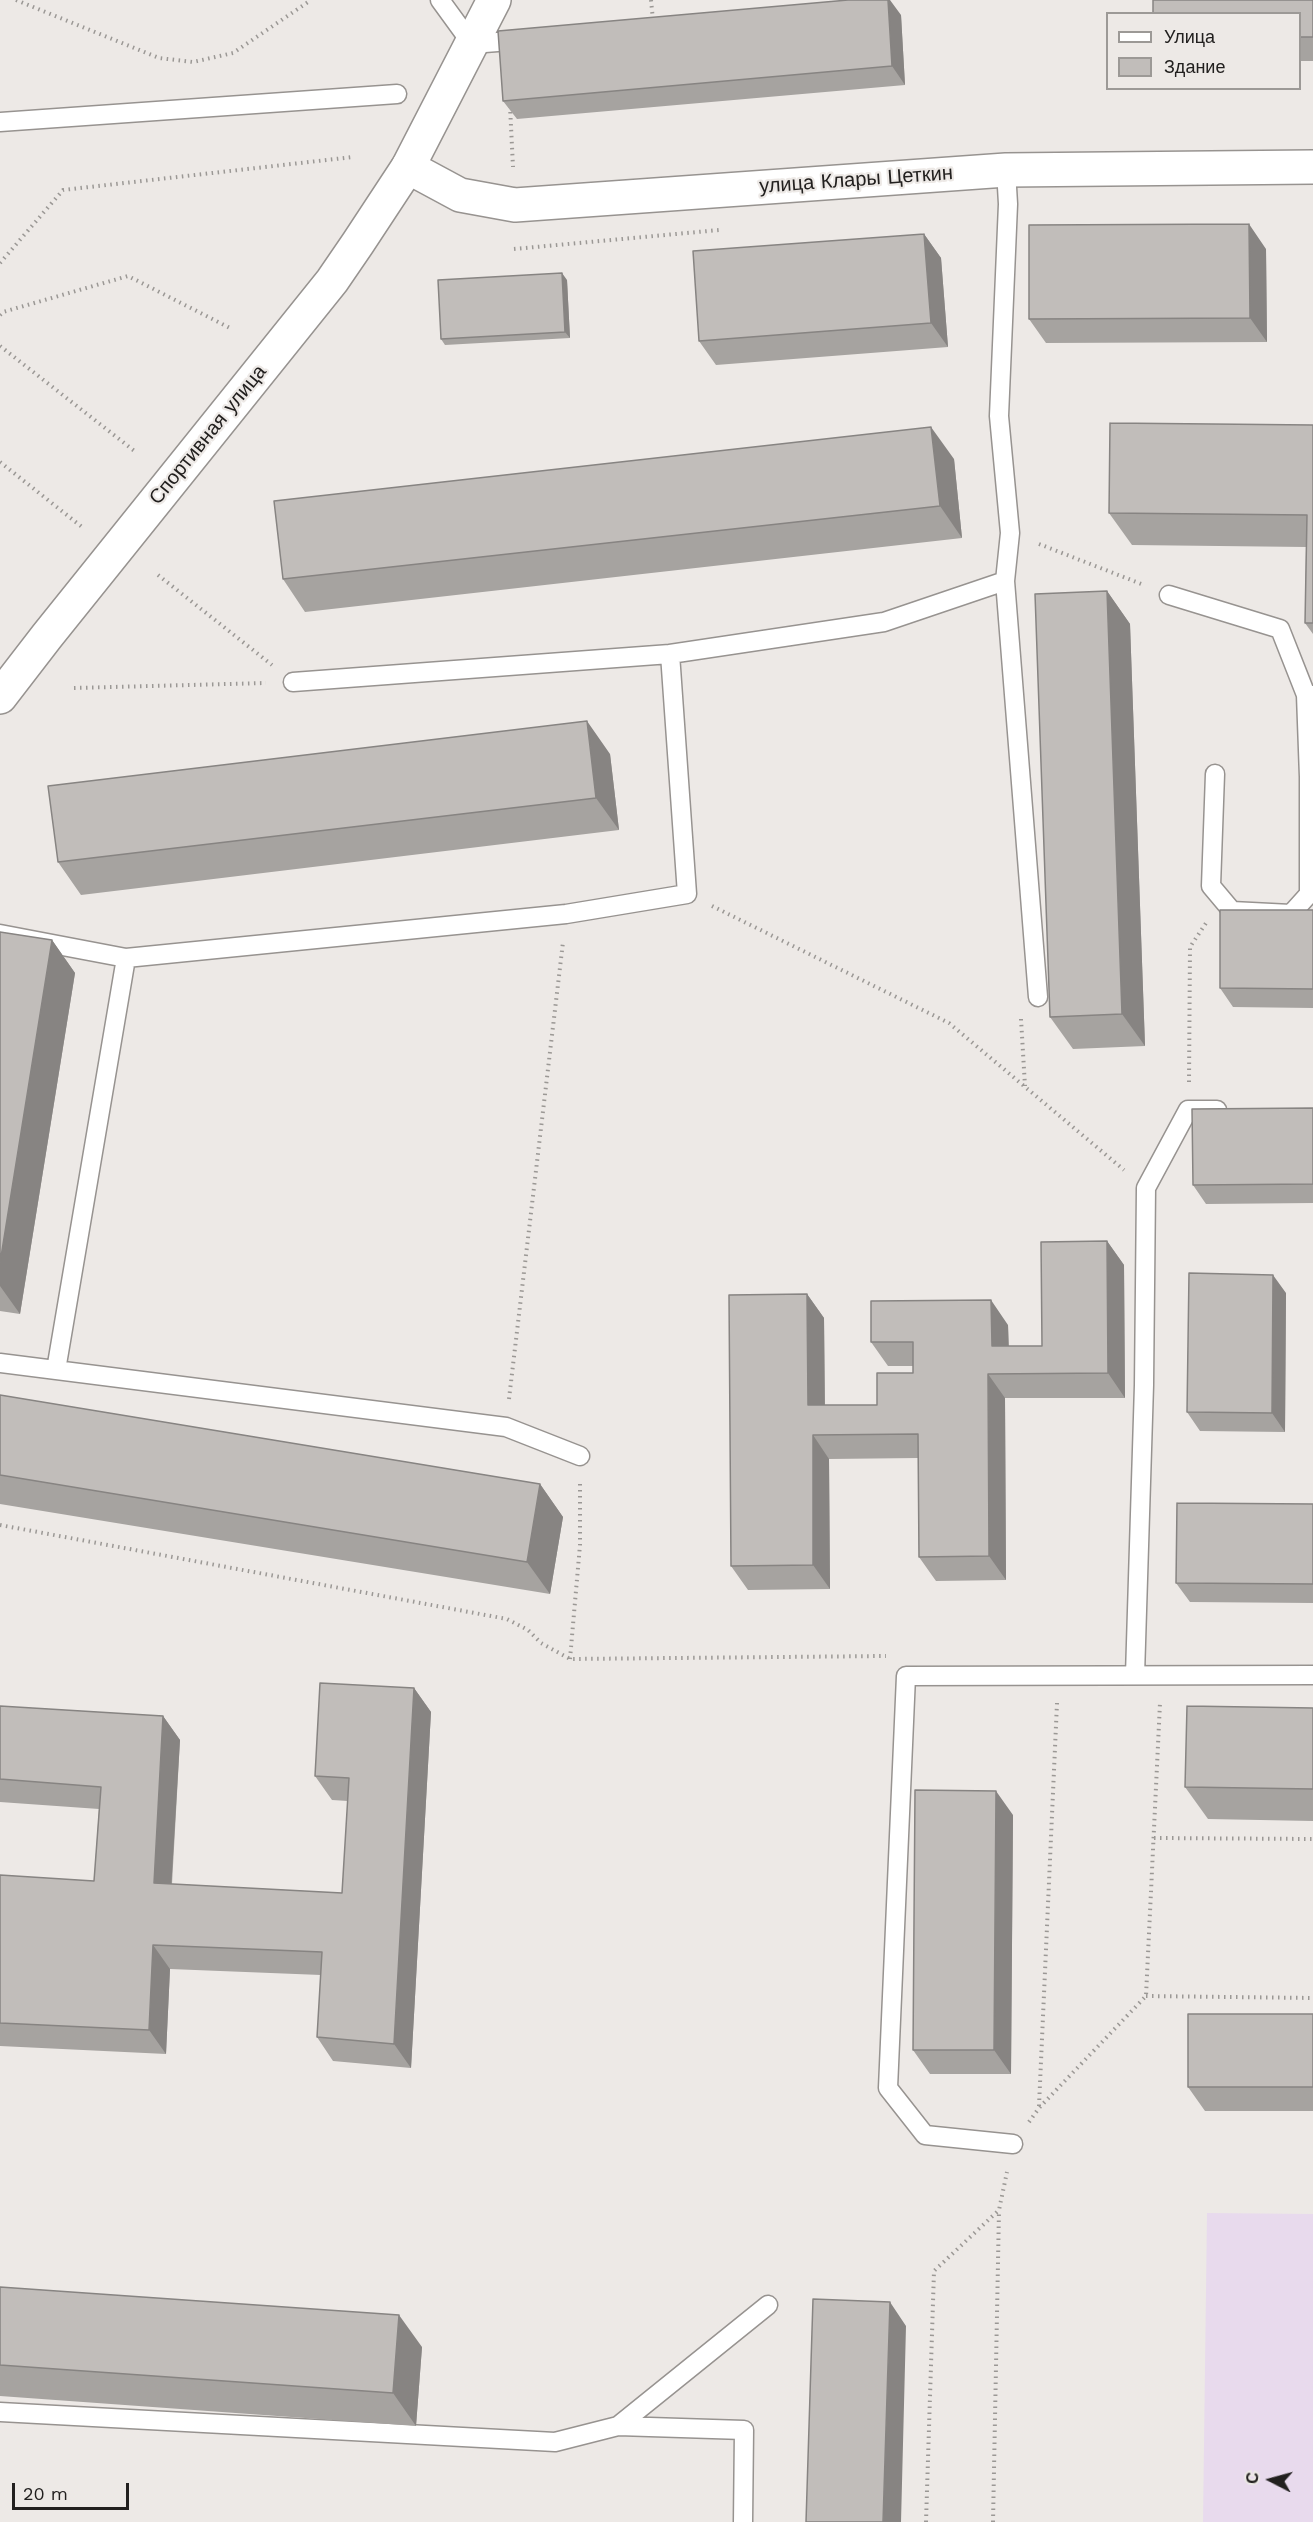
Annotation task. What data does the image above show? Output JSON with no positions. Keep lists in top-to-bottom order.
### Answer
{
  "streets": {
    "street": ["улица Клары Цеткин", "Спортивная улица"]
  },
  "crossings": [
    ["улица Клары Цеткин", "Спортивная улица"]
  ],
  "legend": ["Улица", "Здание"],
  "scale_bar": "20 m",
  "north": "left"
}
